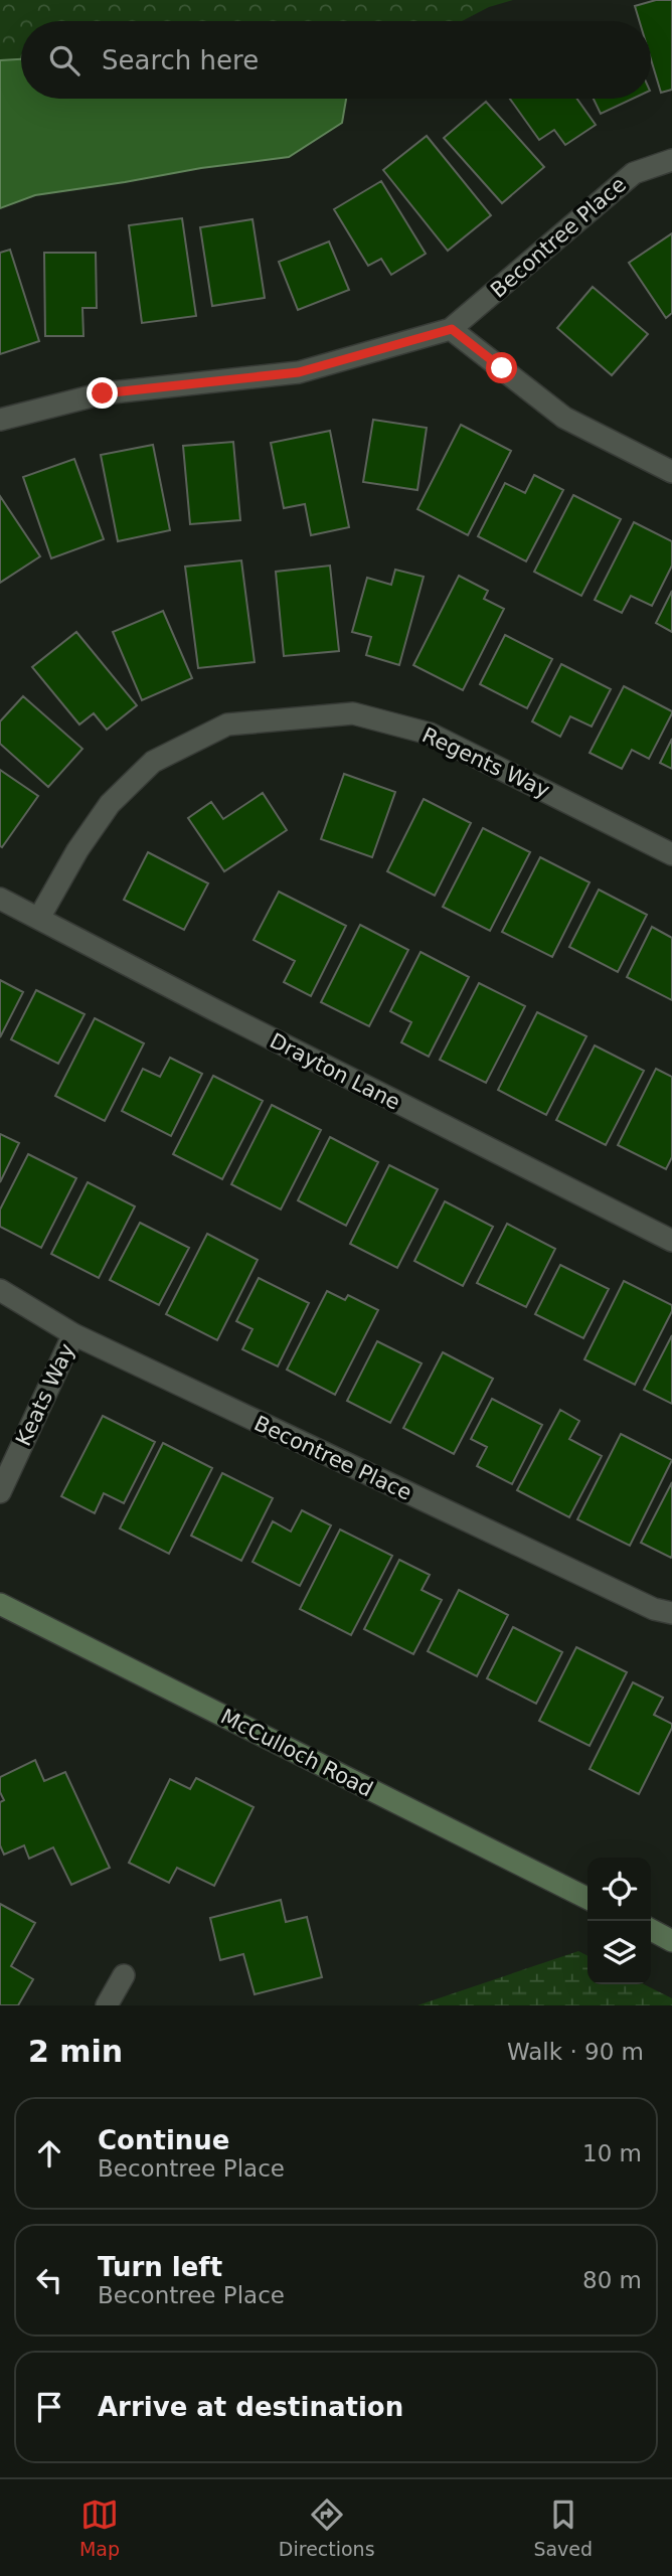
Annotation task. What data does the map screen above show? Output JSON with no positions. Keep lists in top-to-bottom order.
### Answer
{
  "streets": {
    "main road": ["McCulloch Road"],
    "street": [
      "Becontree Place",
      "Regents Way",
      "Drayton Lane",
      "Keats Way"
    ]
  },
  "crossings": [
    ["Becontree Place", "Keats Way"],
    ["Regents Way", "Drayton Lane"]
  ],
  "page": {
    "search": "Search here",
    "heading": ["2 min", "Walk · 90 m"],
    "list": [
      ["Continue", "Becontree Place", "10 m"],
      ["Turn left", "Becontree Place", "80 m"],
      "Arrive at destination"
    ],
    "nav": ["Map", "Directions", "Saved"]
  }
}
